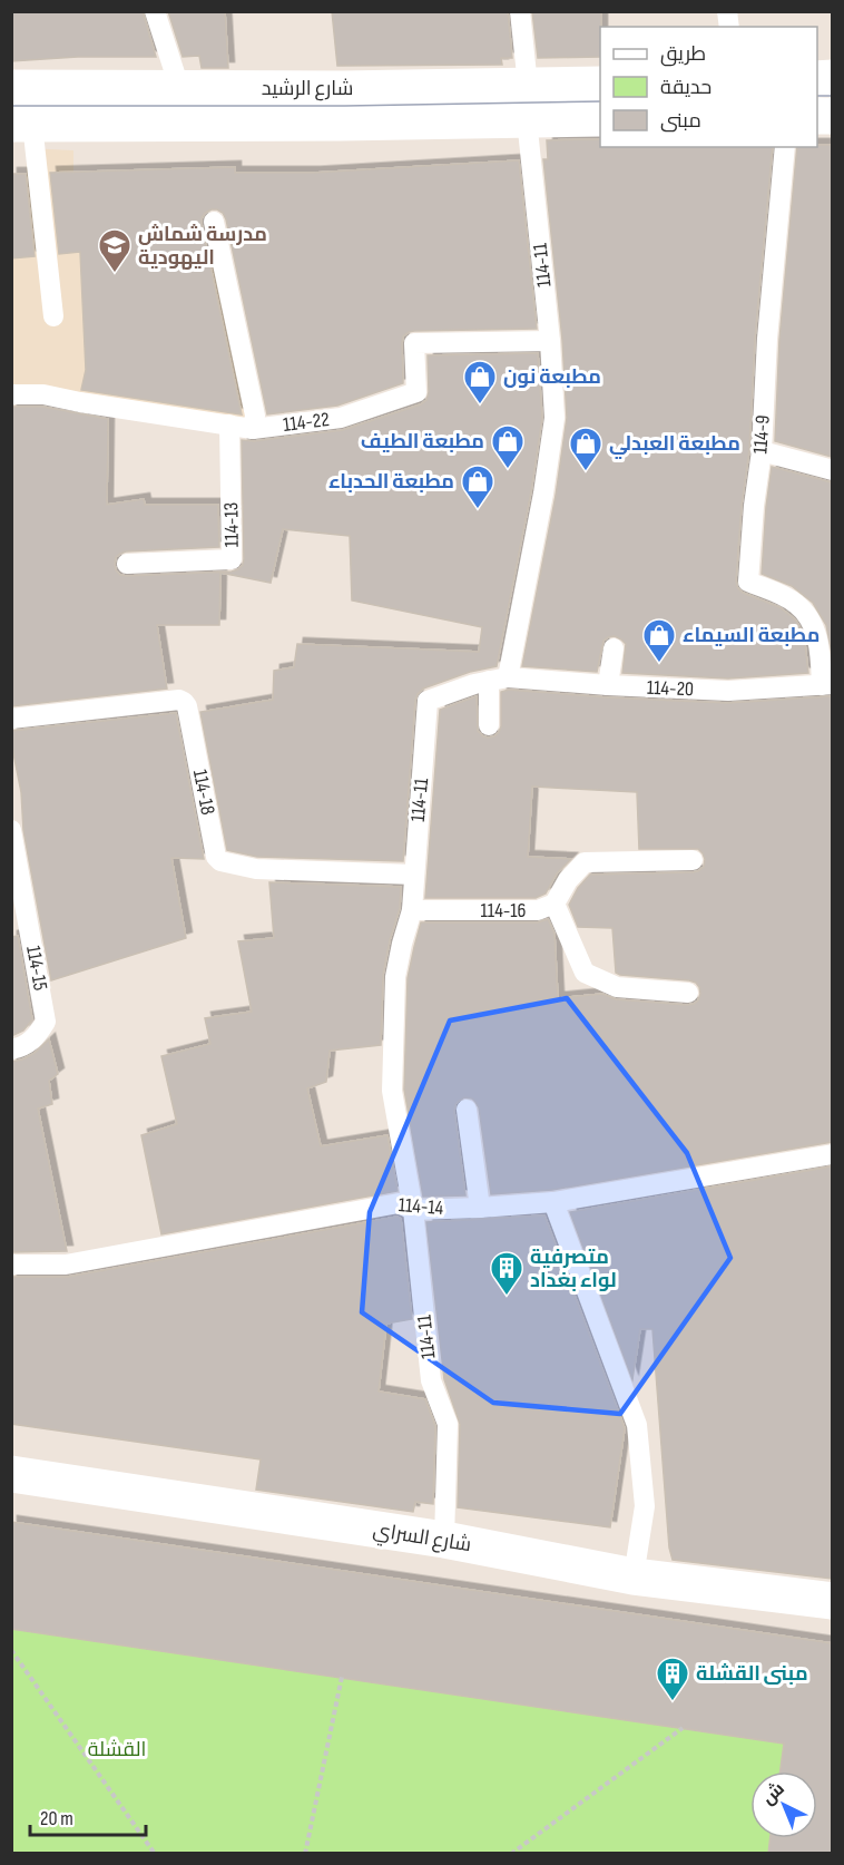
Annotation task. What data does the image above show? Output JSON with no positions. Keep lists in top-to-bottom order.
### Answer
{
  "streets": {
    "street": ["شارع الرشيد", "شارع السراي"],
    "lane": [
      "114-11",
      "114-22",
      "114-9",
      "114-13",
      "114-20",
      "114-18",
      "114-16",
      "114-15",
      "114-14"
    ]
  },
  "crossings": [
    ["شارع الرشيد", "114-11"],
    ["114-11", "114-22"],
    ["114-11", "114-20"],
    ["114-11", "114-18"],
    ["114-11", "114-16"],
    ["114-11", "114-14"],
    ["114-11", "شارع السراي"],
    ["114-22", "114-13"],
    ["114-9", "114-20"]
  ],
  "parks": ["القشلة"],
  "places": {
    "school or university": ["مدرسة شماش اليهودية"],
    "shop": [
      "مطبعة نون",
      "مطبعة الطيف",
      "مطبعة العبدلي",
      "مطبعة الحدباء",
      "مطبعة السيماء"
    ],
    "building": ["متصرفية لواء بغداد", "مبنى القشلة"]
  },
  "legend": ["طريق", "حديقة", "مبنى"],
  "scale_bar": "20 m",
  "north": "top left"
}
